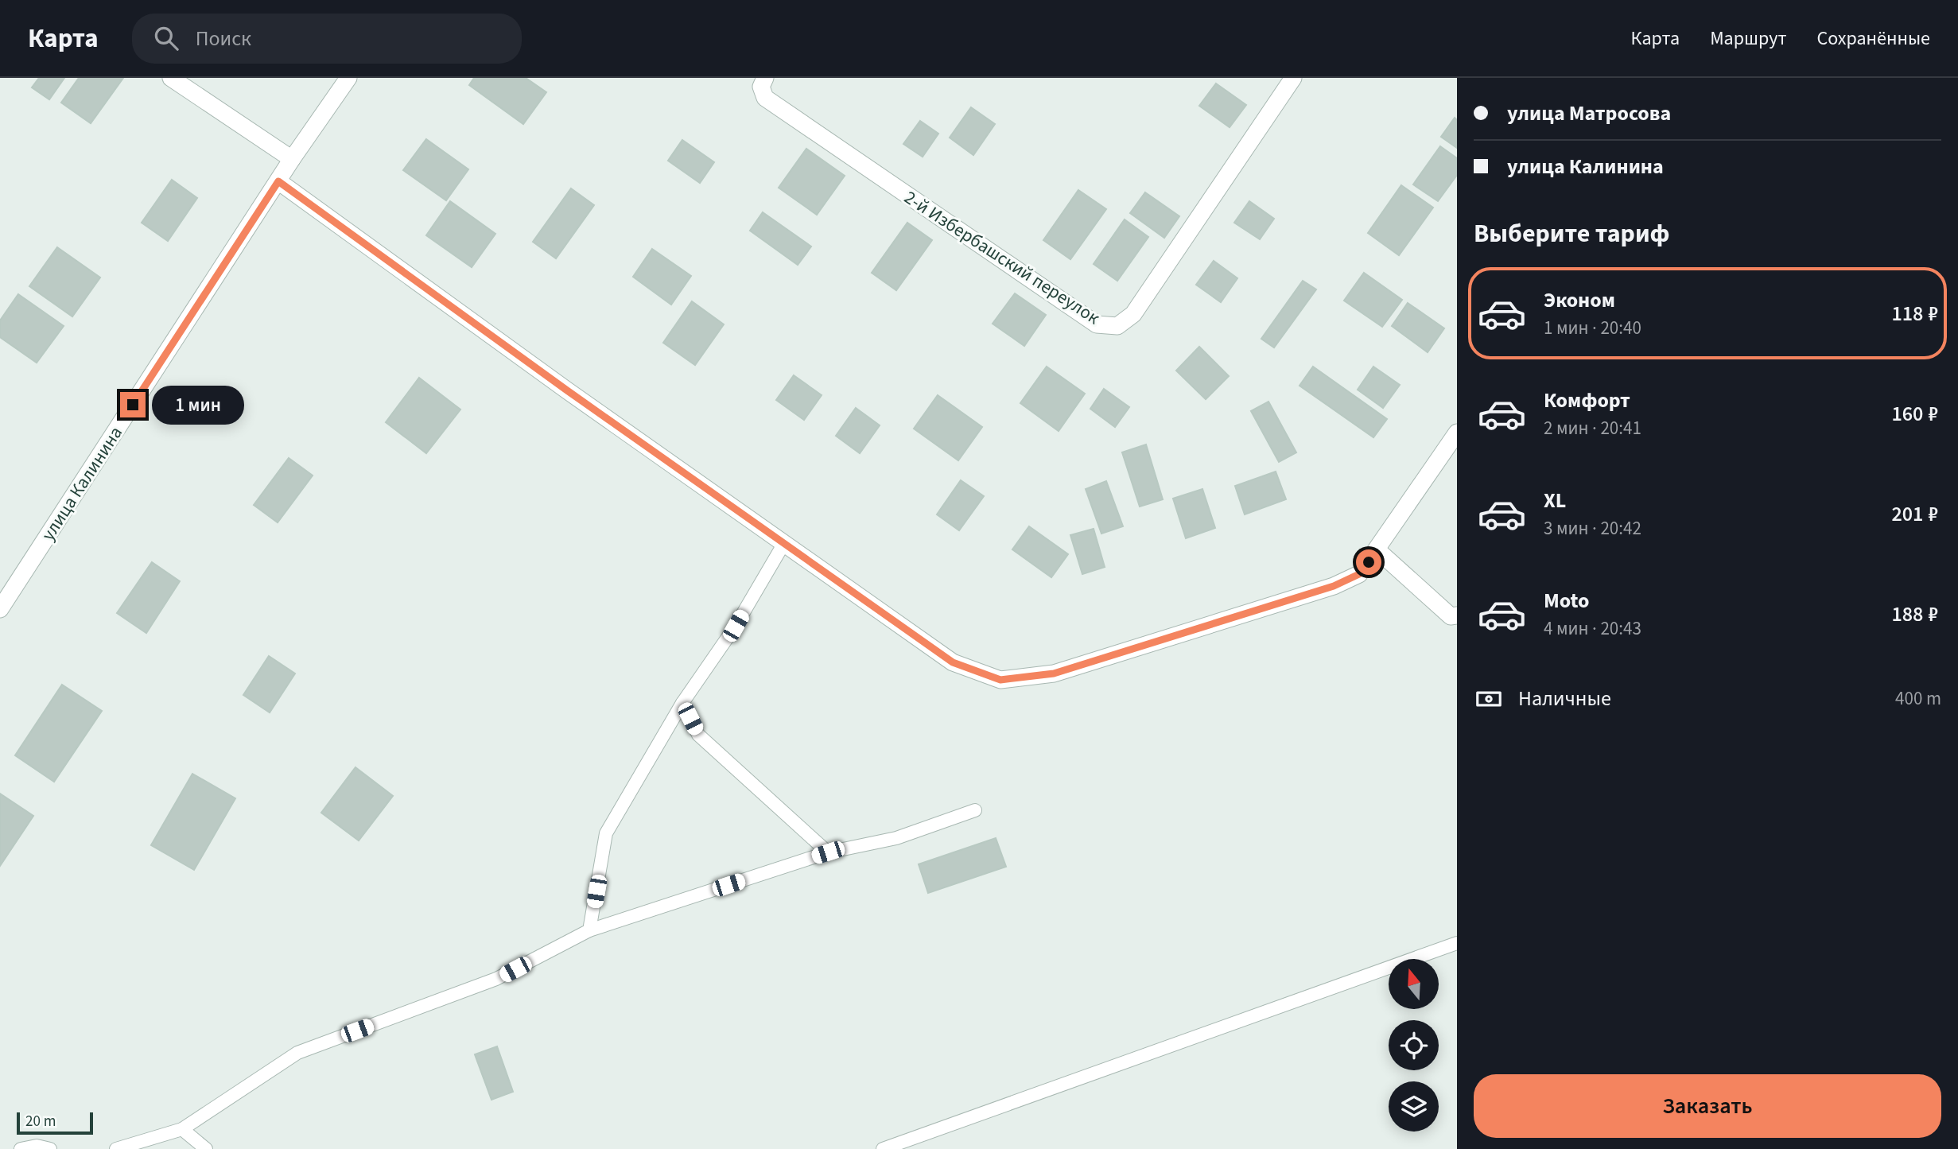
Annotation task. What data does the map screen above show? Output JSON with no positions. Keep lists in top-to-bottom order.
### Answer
{
  "streets": {
    "street": ["2-й Избербашский переулок", "улица Калинина"]
  },
  "scale_bar": "20 m",
  "north": "top",
  "page": {
    "header": "Карта",
    "search": "Поиск",
    "nav": ["Карта", "Маршрут", "Сохранённые"],
    "banner": ["улица Матросова", "улица Калинина"],
    "heading": "Выберите тариф",
    "list": [
      {
        "name": "Эконом",
        "note": "1 мин · 20:40",
        "value": "118 ₽"
      },
      {
        "name": "Комфорт",
        "note": "2 мин · 20:41",
        "value": "160 ₽"
      },
      {
        "name": "XL",
        "note": "3 мин · 20:42",
        "value": "201 ₽"
      },
      {
        "name": "Moto",
        "note": "4 мин · 20:43",
        "value": "188 ₽"
      }
    ],
    "bubble": "1 мин",
    "pay": ["Наличные", "400 m"],
    "buttons": "Заказать",
    "scale": "20 m"
  }
}
